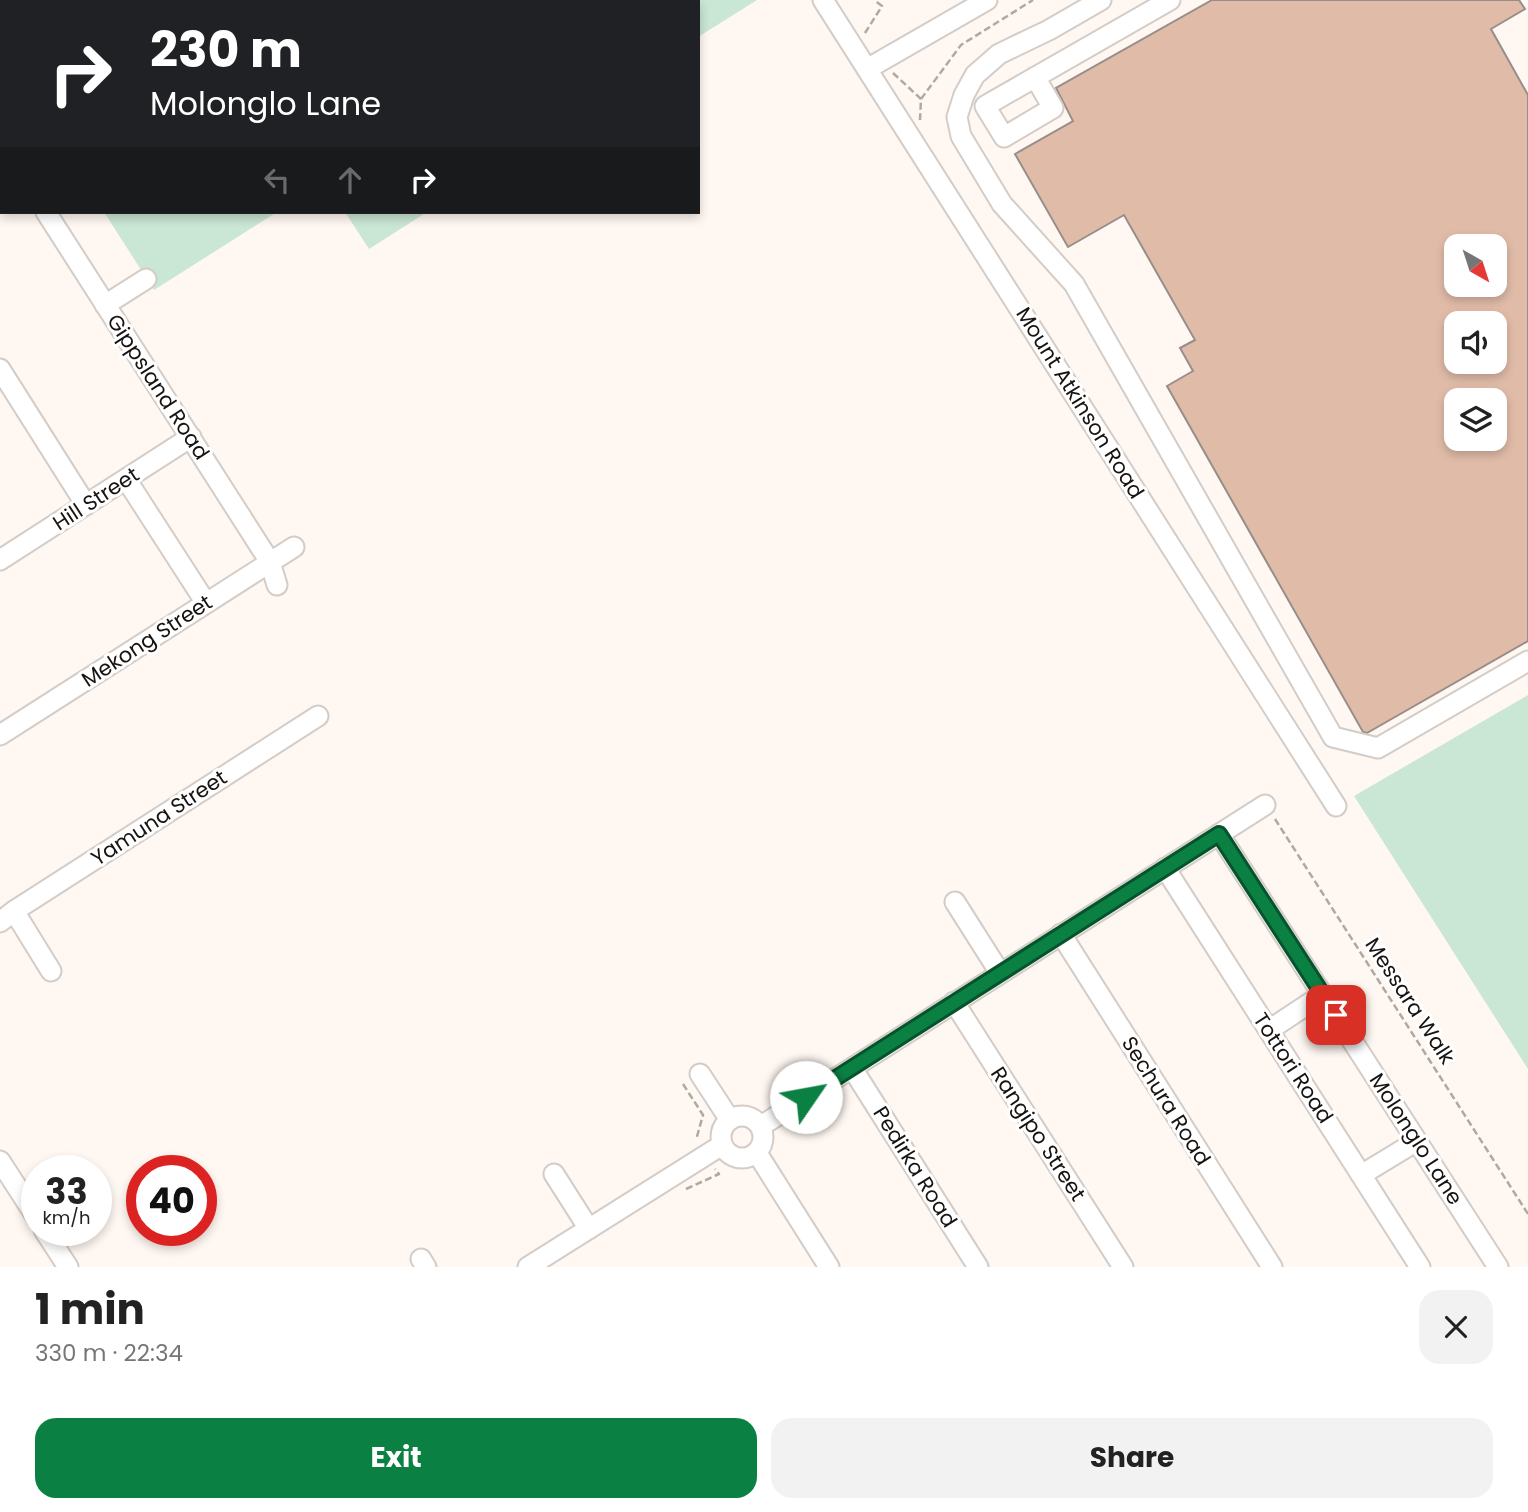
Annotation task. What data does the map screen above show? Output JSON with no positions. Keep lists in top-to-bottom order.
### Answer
{
  "streets": {
    "street": [
      "Gippsland Road",
      "Mount Atkinson Road",
      "Hill Street",
      "Mekong Street",
      "Yamuna Street",
      "Tottori Road",
      "Sechura Road",
      "Rangipo Street",
      "Molonglo Lane",
      "Pedirka Road"
    ],
    "path": ["Messara Walk"]
  },
  "crossings": [
    ["Gippsland Road", "Hill Street"],
    ["Gippsland Road", "Mekong Street"]
  ],
  "north": "bottom right",
  "page": {
    "turn": ["230 m", "Molonglo Lane"],
    "speed": "33 km/h",
    "limit": "40",
    "heading": ["1 min", "330 m · 22:34"],
    "buttons": ["Exit", "Share"]
  }
}
